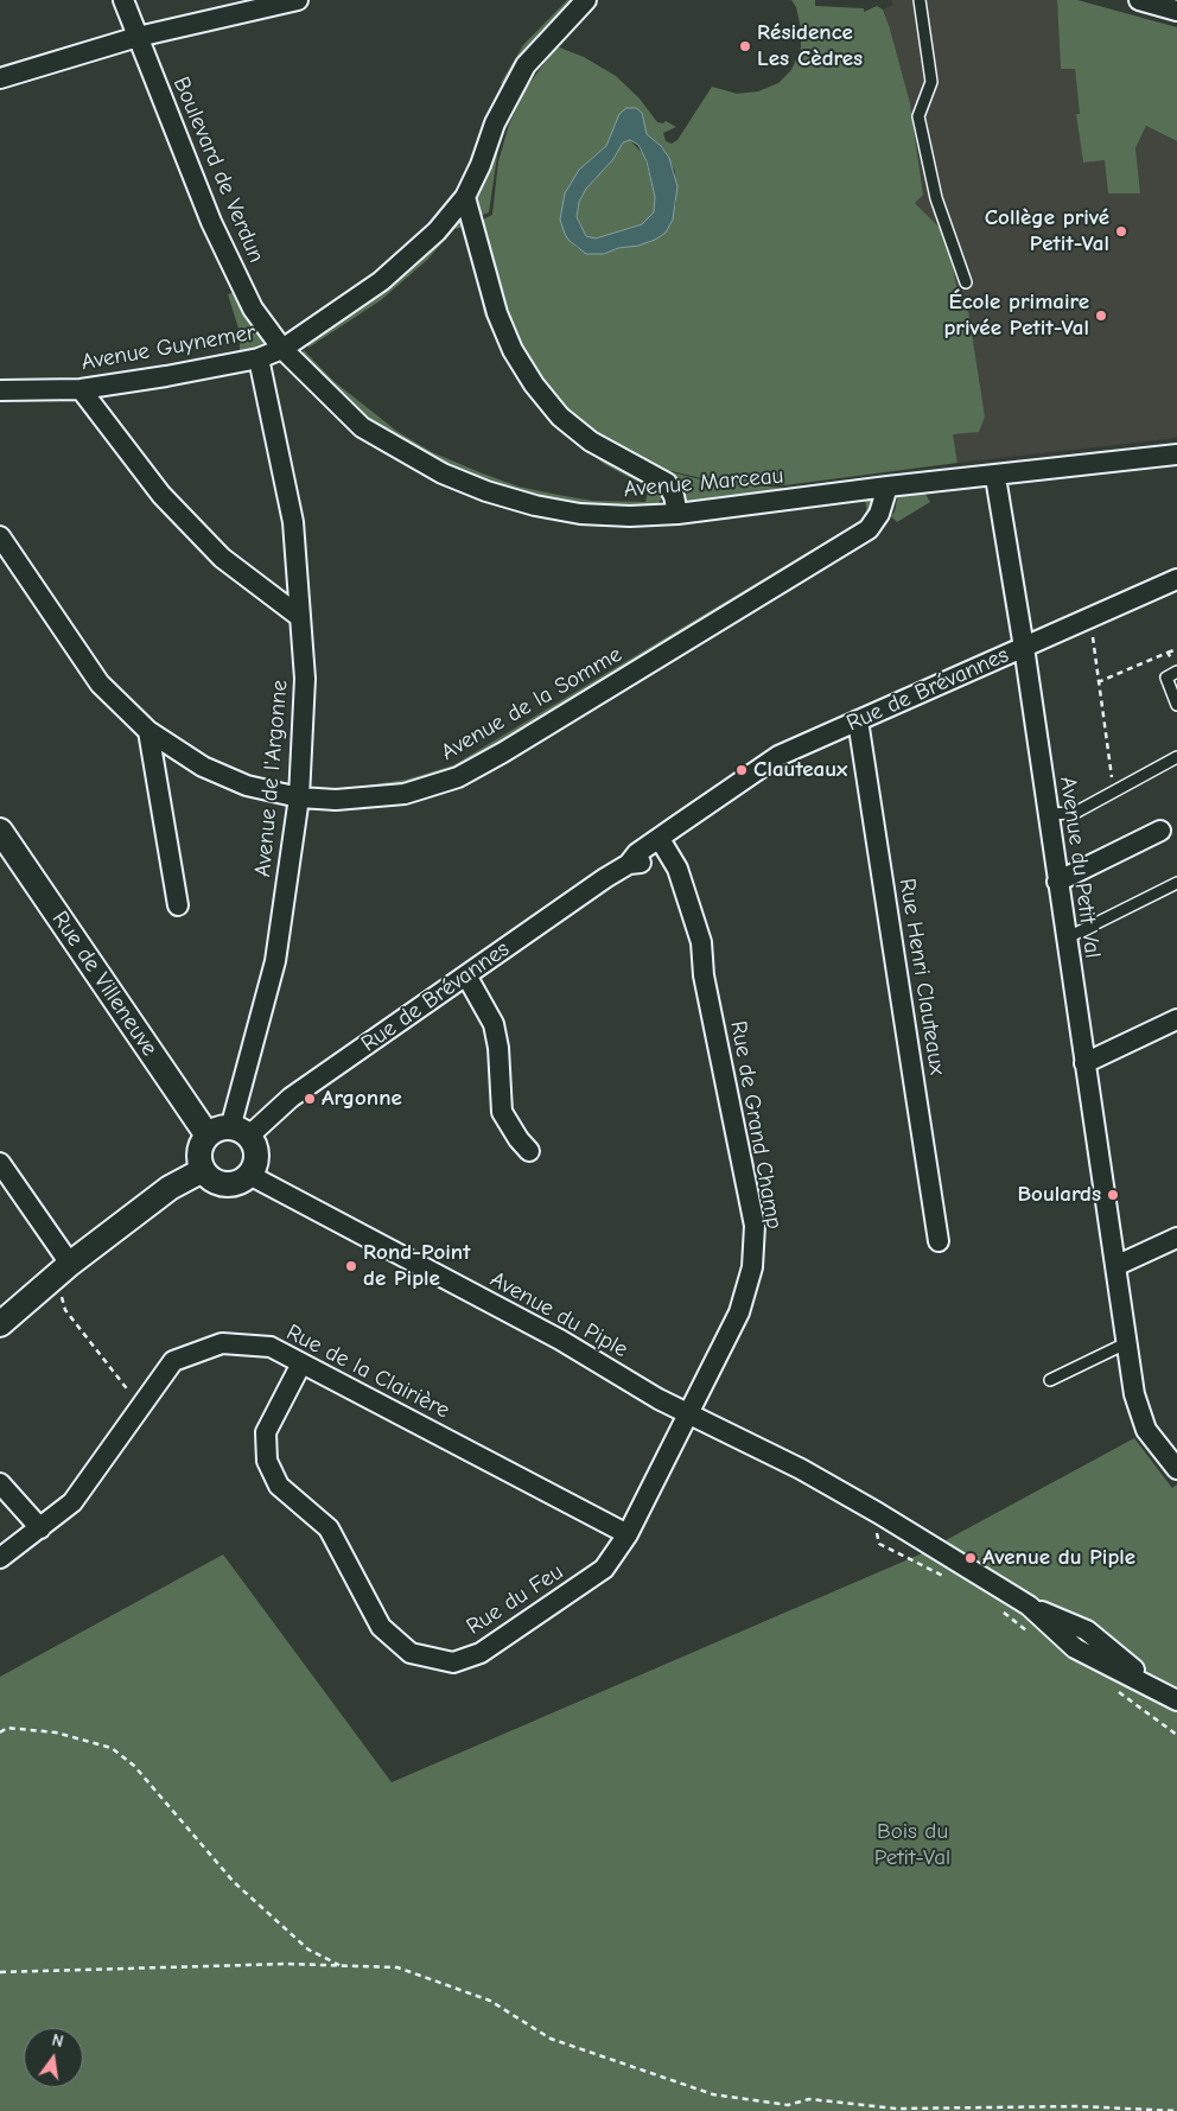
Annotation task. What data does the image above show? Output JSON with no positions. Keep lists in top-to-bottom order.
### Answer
{
  "streets": {
    "street": [
      "Boulevard de Verdun",
      "Avenue Guynemer",
      "Avenue Marceau",
      "Rue de Brévannes",
      "Avenue de la Somme",
      "Avenue de l'Argonne",
      "Avenue du Petit Val",
      "Rue Henri Clauteaux",
      "Rue de Villeneuve",
      "Rue de Grand Champ",
      "Avenue du Piple",
      "Rue de la Clairière",
      "Rue du Feu"
    ]
  },
  "crossings": [
    ["Boulevard de Verdun", "Avenue Guynemer"],
    ["Boulevard de Verdun", "Avenue Marceau"],
    ["Avenue Guynemer", "Avenue Marceau"],
    ["Avenue Guynemer", "Avenue de l'Argonne"],
    ["Avenue Marceau", "Avenue de la Somme"],
    ["Avenue Marceau", "Avenue du Petit Val"],
    ["Rue de Brévannes", "Avenue de l'Argonne"],
    ["Rue de Brévannes", "Avenue du Petit Val"],
    ["Rue de Brévannes", "Rue Henri Clauteaux"],
    ["Rue de Brévannes", "Rue de Villeneuve"],
    ["Rue de Brévannes", "Rue de Grand Champ"],
    ["Rue de Brévannes", "Avenue du Piple"],
    ["Avenue de la Somme", "Avenue de l'Argonne"],
    ["Avenue de l'Argonne", "Rue de Villeneuve"],
    ["Avenue de l'Argonne", "Avenue du Piple"],
    ["Rue de Villeneuve", "Avenue du Piple"],
    ["Rue de Grand Champ", "Avenue du Piple"],
    ["Rue de Grand Champ", "Rue du Feu"],
    ["Avenue du Piple", "Rue du Feu"],
    ["Rue de la Clairière", "Rue du Feu"]
  ],
  "parks": ["Bois du Petit-Val"],
  "places": [
    "Résidence Les Cèdres",
    "Collège privé Petit-Val",
    "École primaire privée Petit-Val",
    "Clauteaux",
    "Argonne",
    "Boulards",
    "Rond-Point de Piple",
    "Avenue du Piple"
  ],
  "north": "top"
}
